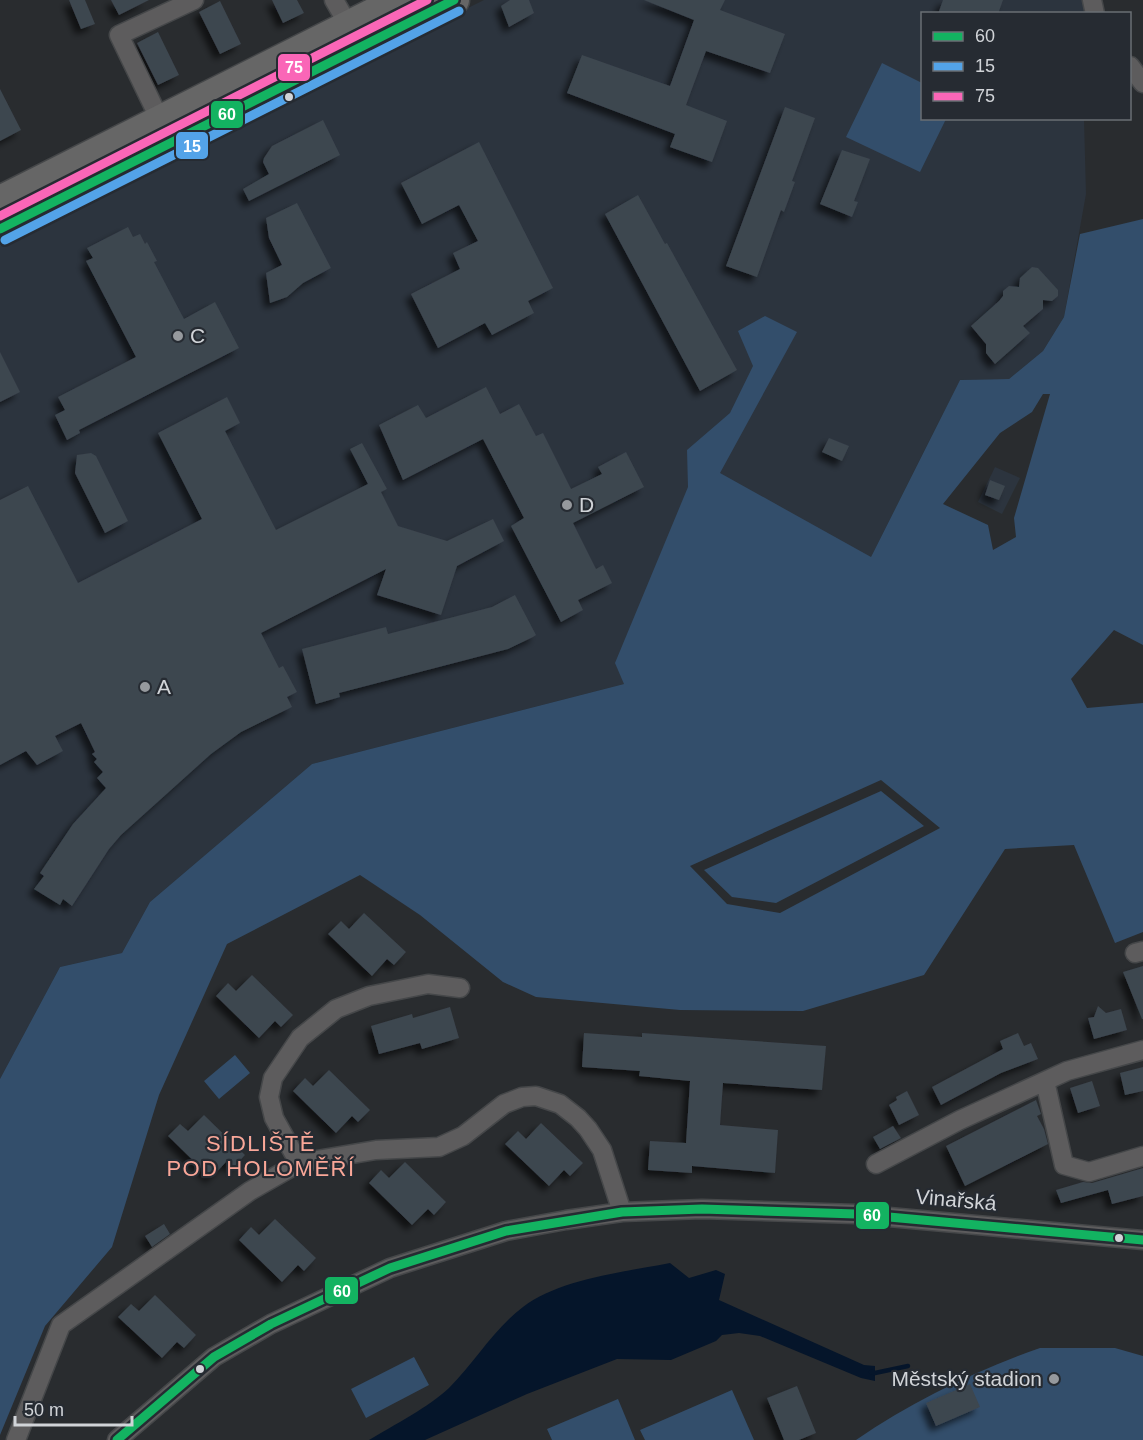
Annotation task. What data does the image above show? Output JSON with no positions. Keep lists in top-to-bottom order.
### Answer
{
  "streets": {
    "street": ["Vinařská"]
  },
  "districts": ["SÍDLIŠTĚ POD HOLOMĚŘÍ"],
  "places": [
    "C",
    "D",
    "A",
    "Městský stadion"
  ],
  "lines": ["transit line 60", "transit line 75", "transit line 15"],
  "legend": ["60", "15", "75"],
  "scale_bar": "50 m"
}
